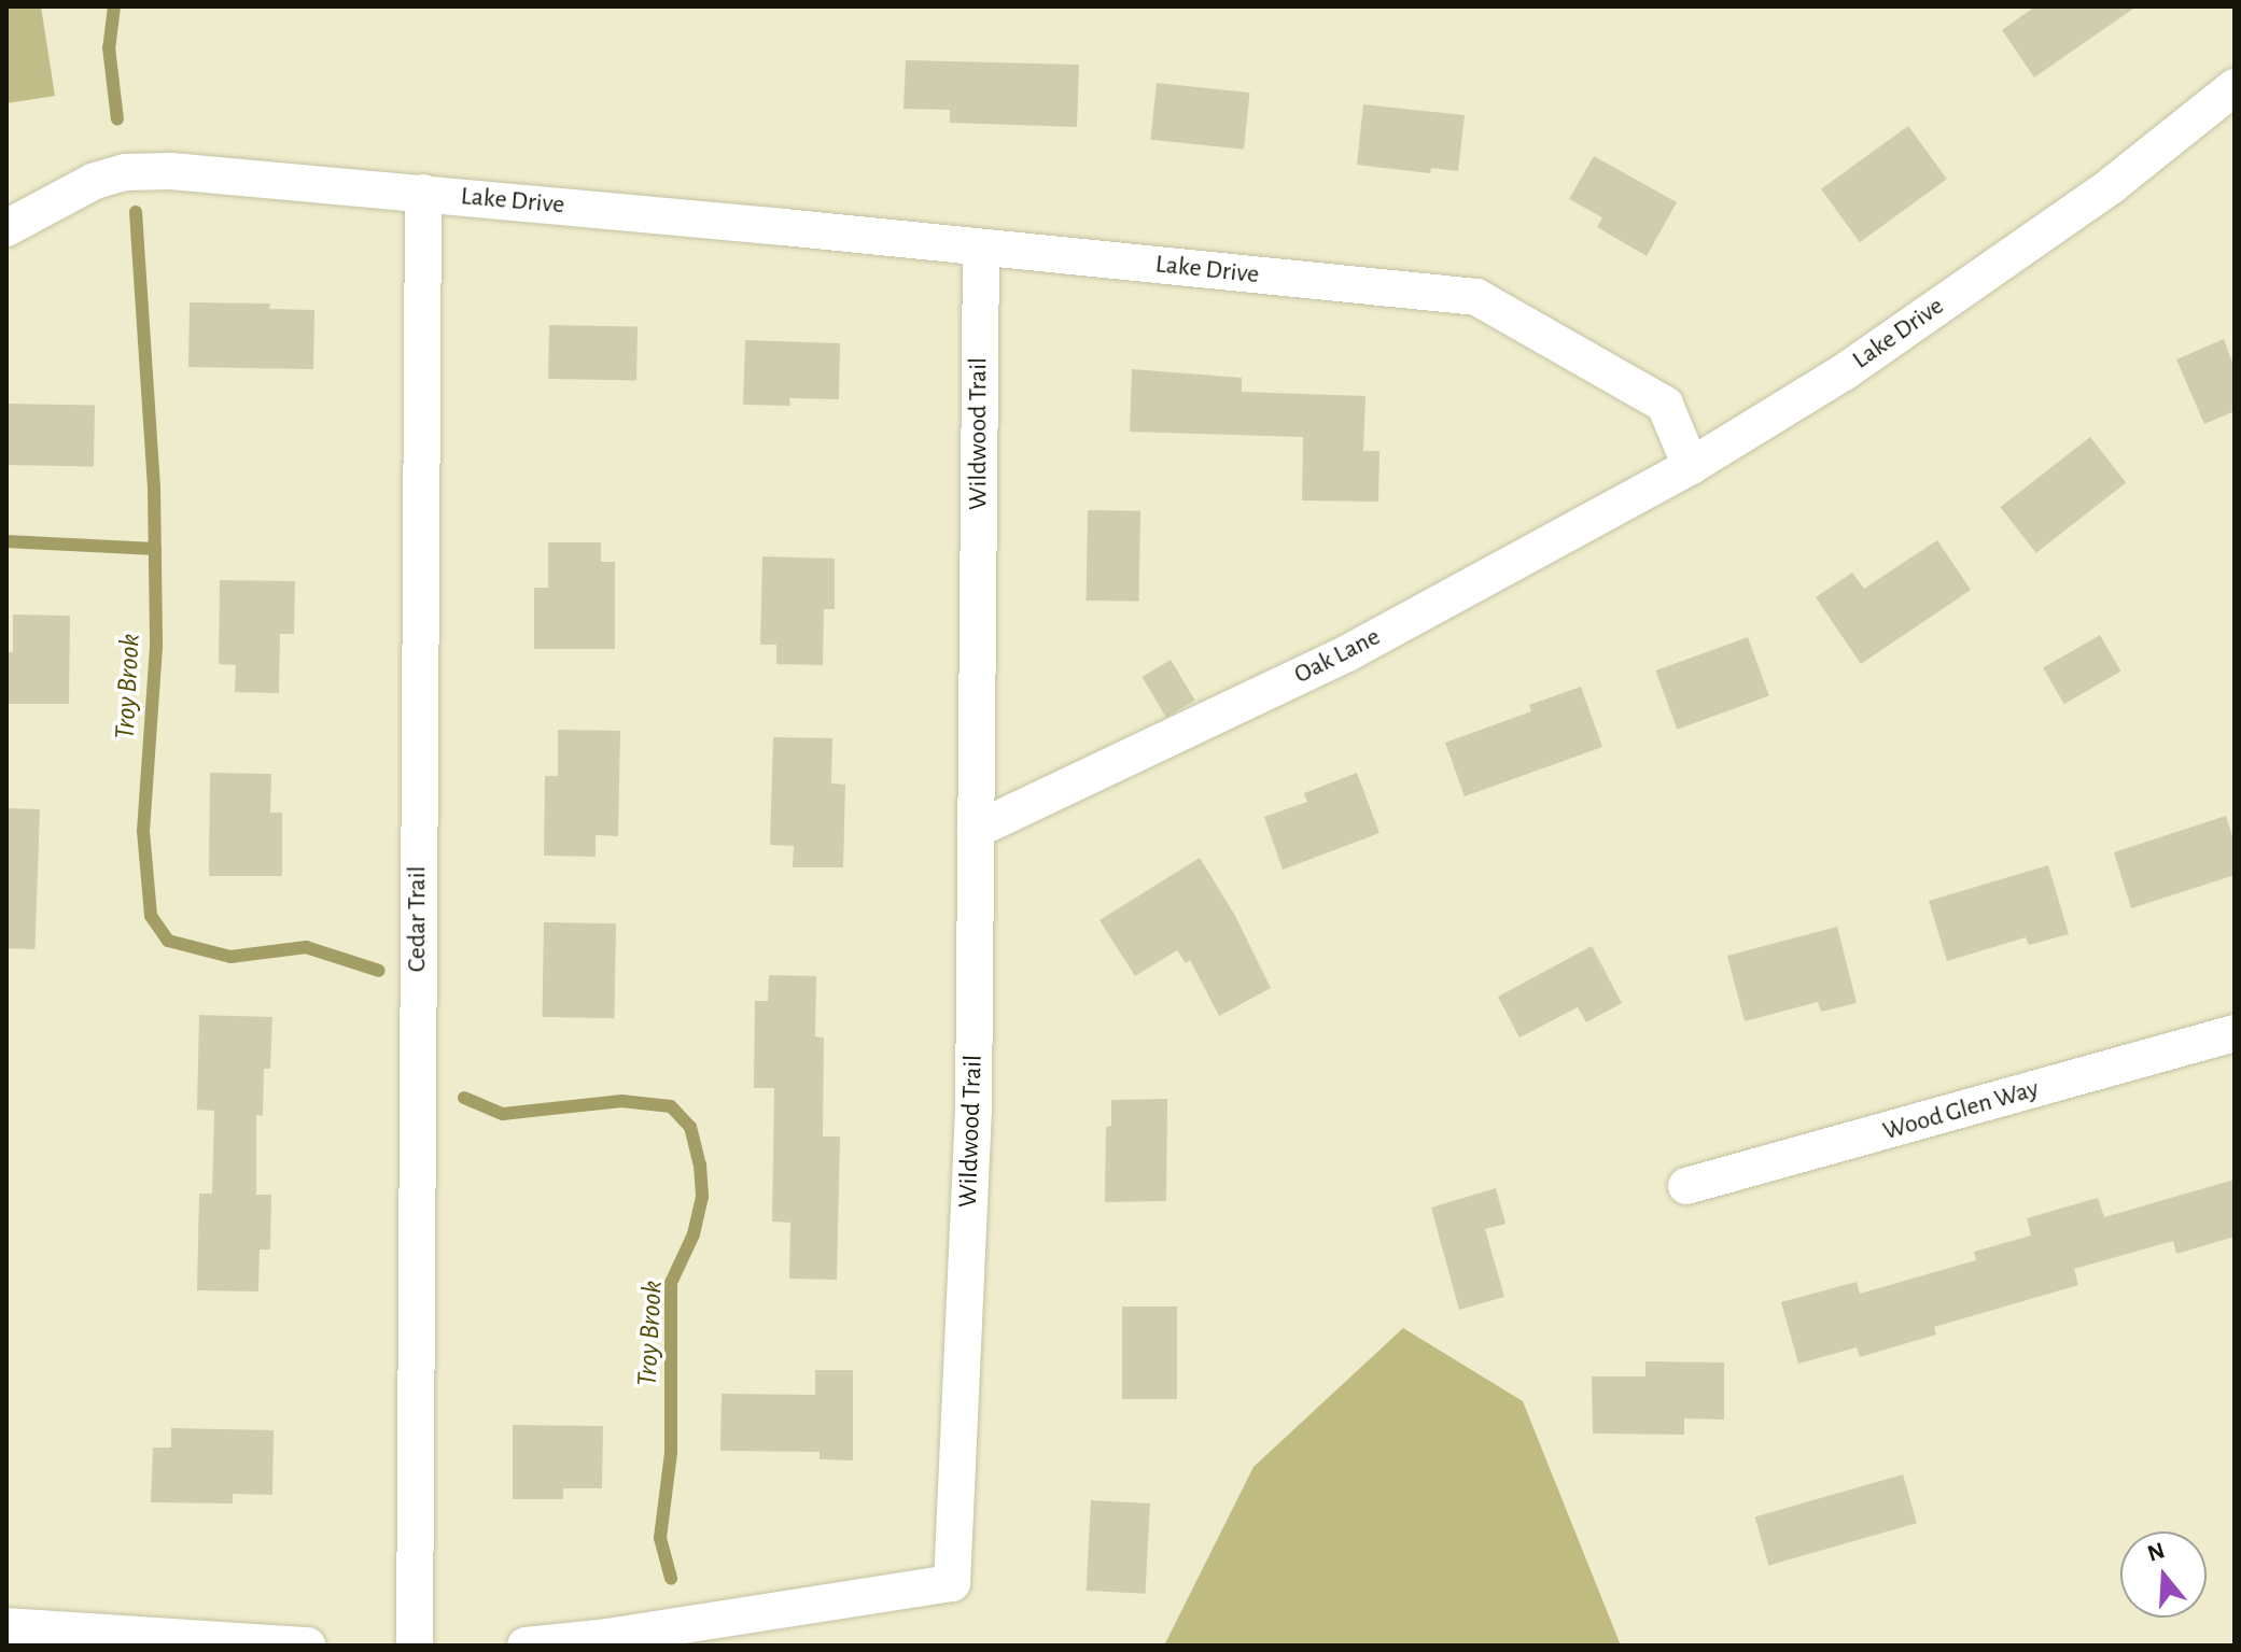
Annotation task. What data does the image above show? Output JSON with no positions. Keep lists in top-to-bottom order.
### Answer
{
  "streets": {
    "street": [
      "Lake Drive",
      "Wildwood Trail",
      "Oak Lane",
      "Cedar Trail",
      "Wood Glen Way"
    ]
  },
  "crossings": [
    ["Lake Drive", "Wildwood Trail"],
    ["Lake Drive", "Oak Lane"],
    ["Lake Drive", "Cedar Trail"],
    ["Wildwood Trail", "Oak Lane"]
  ],
  "water": ["Troy Brook"],
  "north": "top"
}
